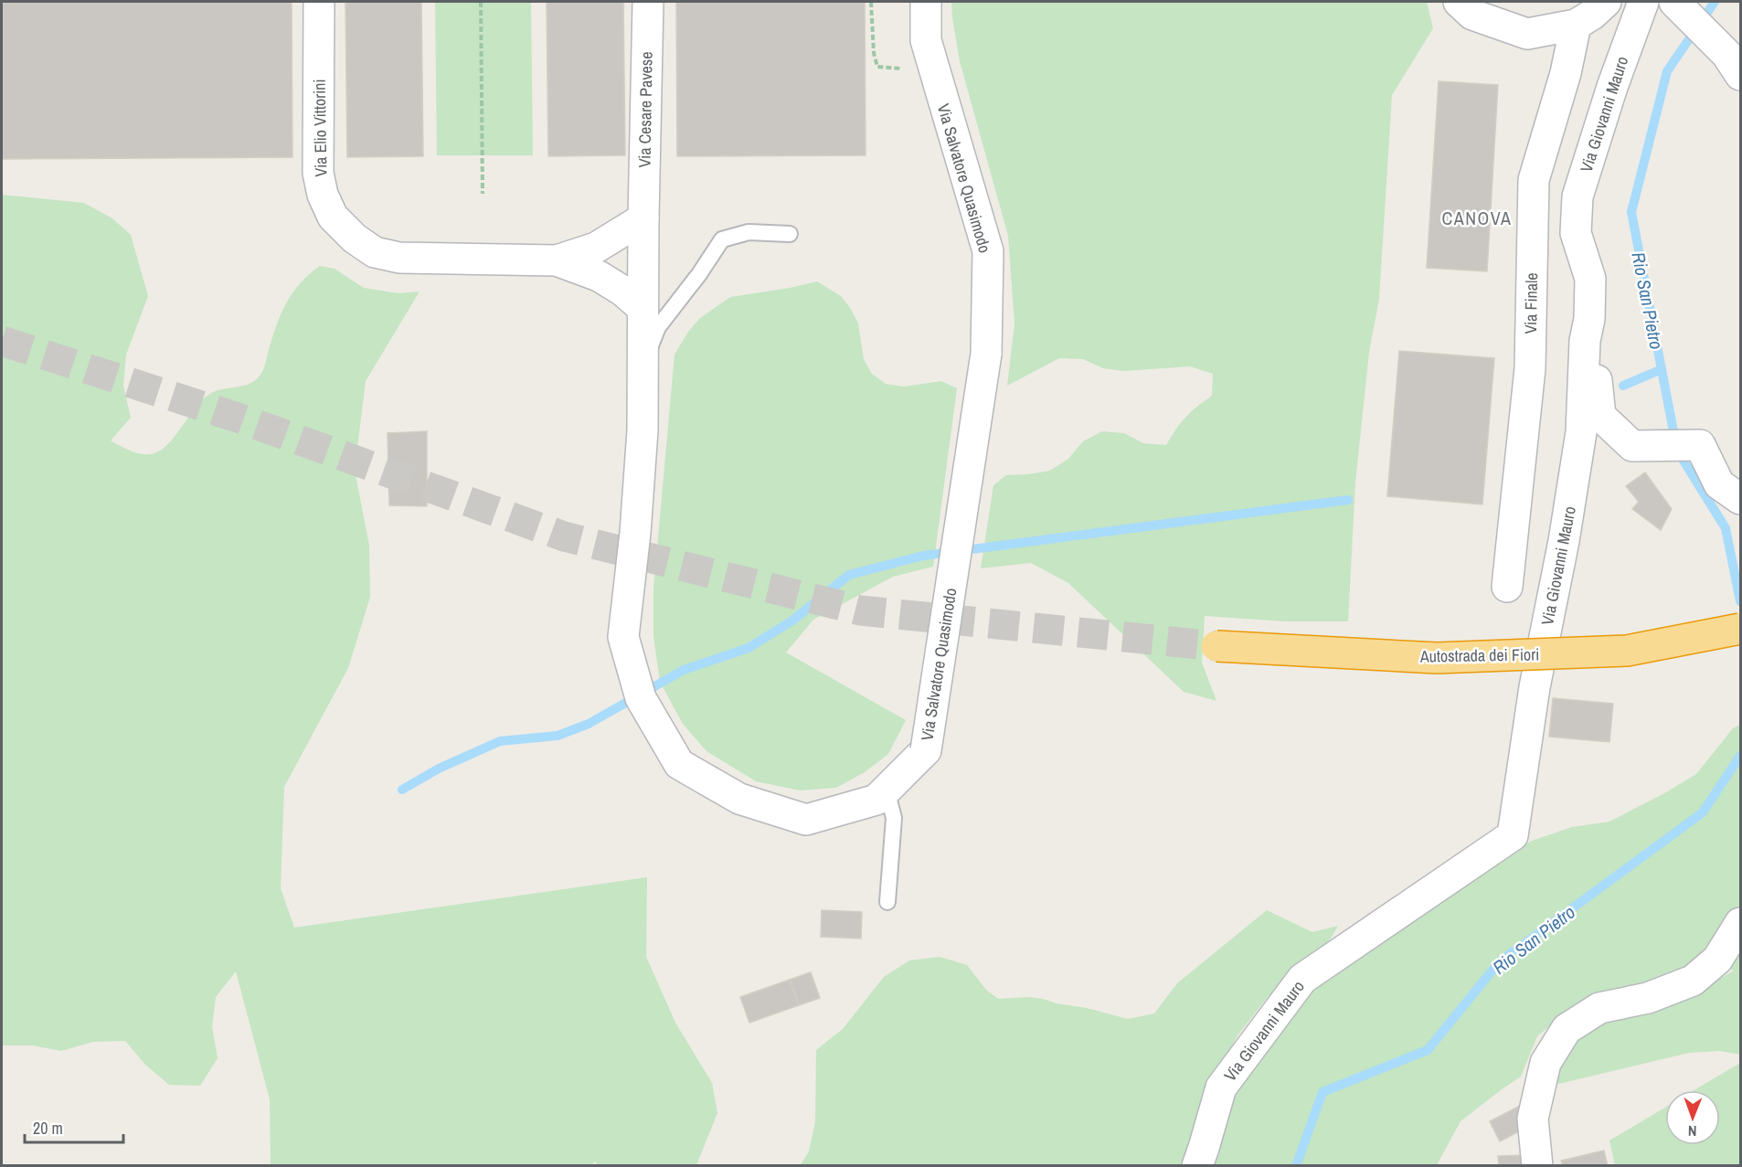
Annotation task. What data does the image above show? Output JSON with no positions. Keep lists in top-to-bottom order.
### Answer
{
  "streets": {
    "highway": ["Autostrada dei Fiori"],
    "street": [
      "Via Cesare Pavese",
      "Via Giovanni Mauro",
      "Via Elio Vittorini",
      "Via Salvatore Quasimodo",
      "Via Finale"
    ]
  },
  "crossings": [
    ["Via Cesare Pavese", "Via Salvatore Quasimodo"]
  ],
  "districts": ["CANOVA"],
  "water": ["Rio San Pietro"],
  "scale_bar": "20 m",
  "north": "bottom"
}
